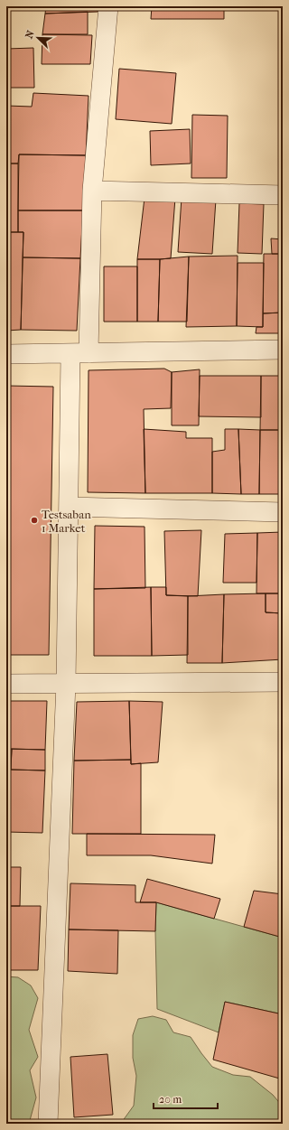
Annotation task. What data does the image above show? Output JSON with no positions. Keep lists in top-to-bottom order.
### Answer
{
  "places": ["Testsaban 1 Market"],
  "scale_bar": "20 m",
  "north": "top left"
}
